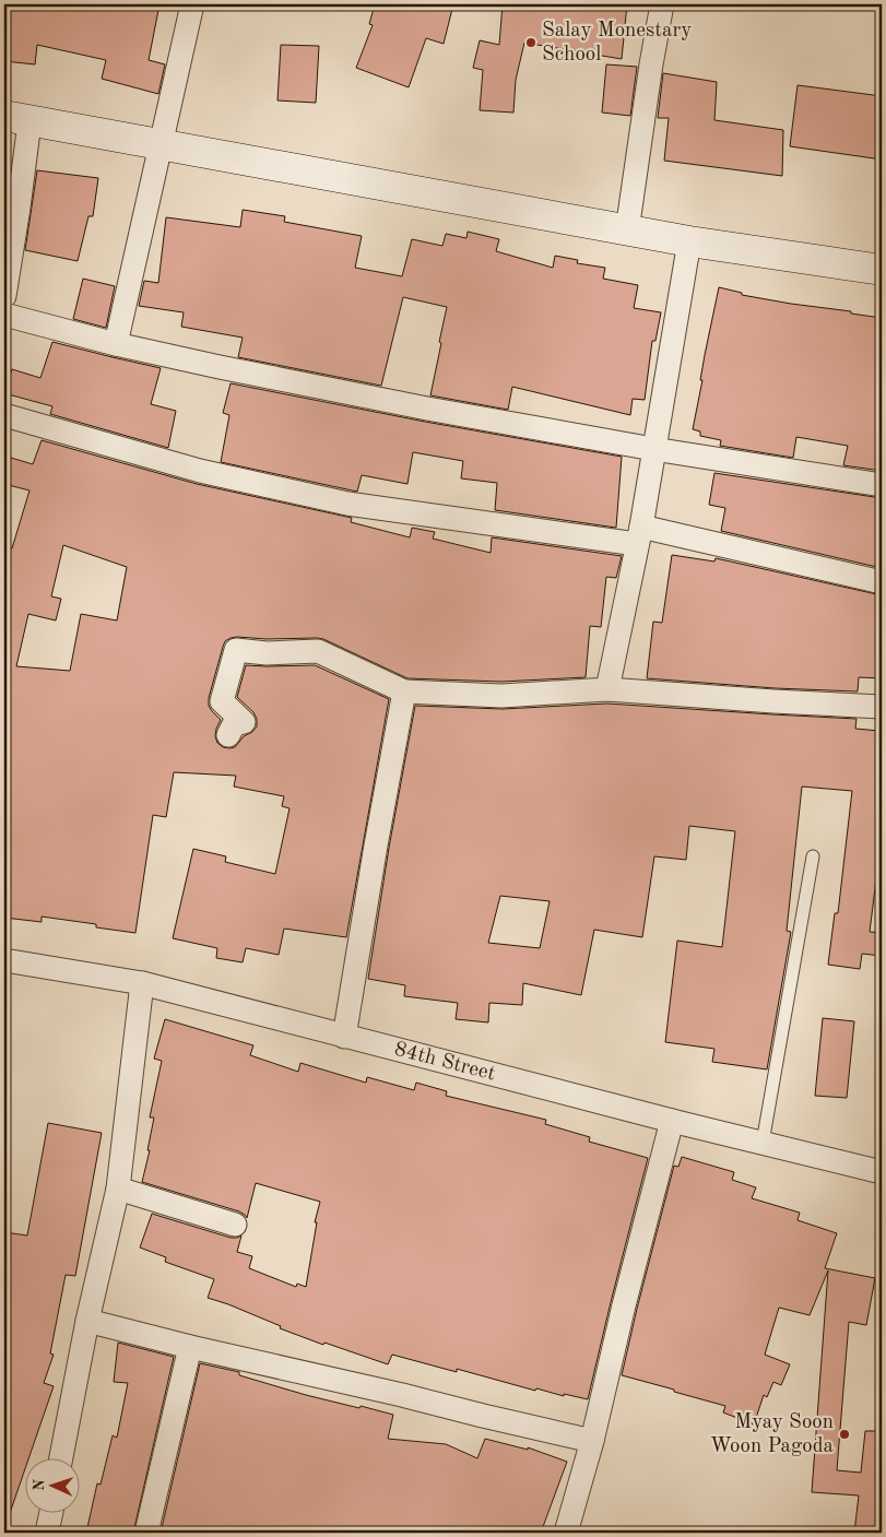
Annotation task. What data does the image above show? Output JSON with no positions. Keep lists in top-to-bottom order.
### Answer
{
  "streets": {
    "street": ["84th Street"]
  },
  "places": ["Salay Monestary School", "Myay Soon Woon Pagoda"],
  "north": "left"
}
